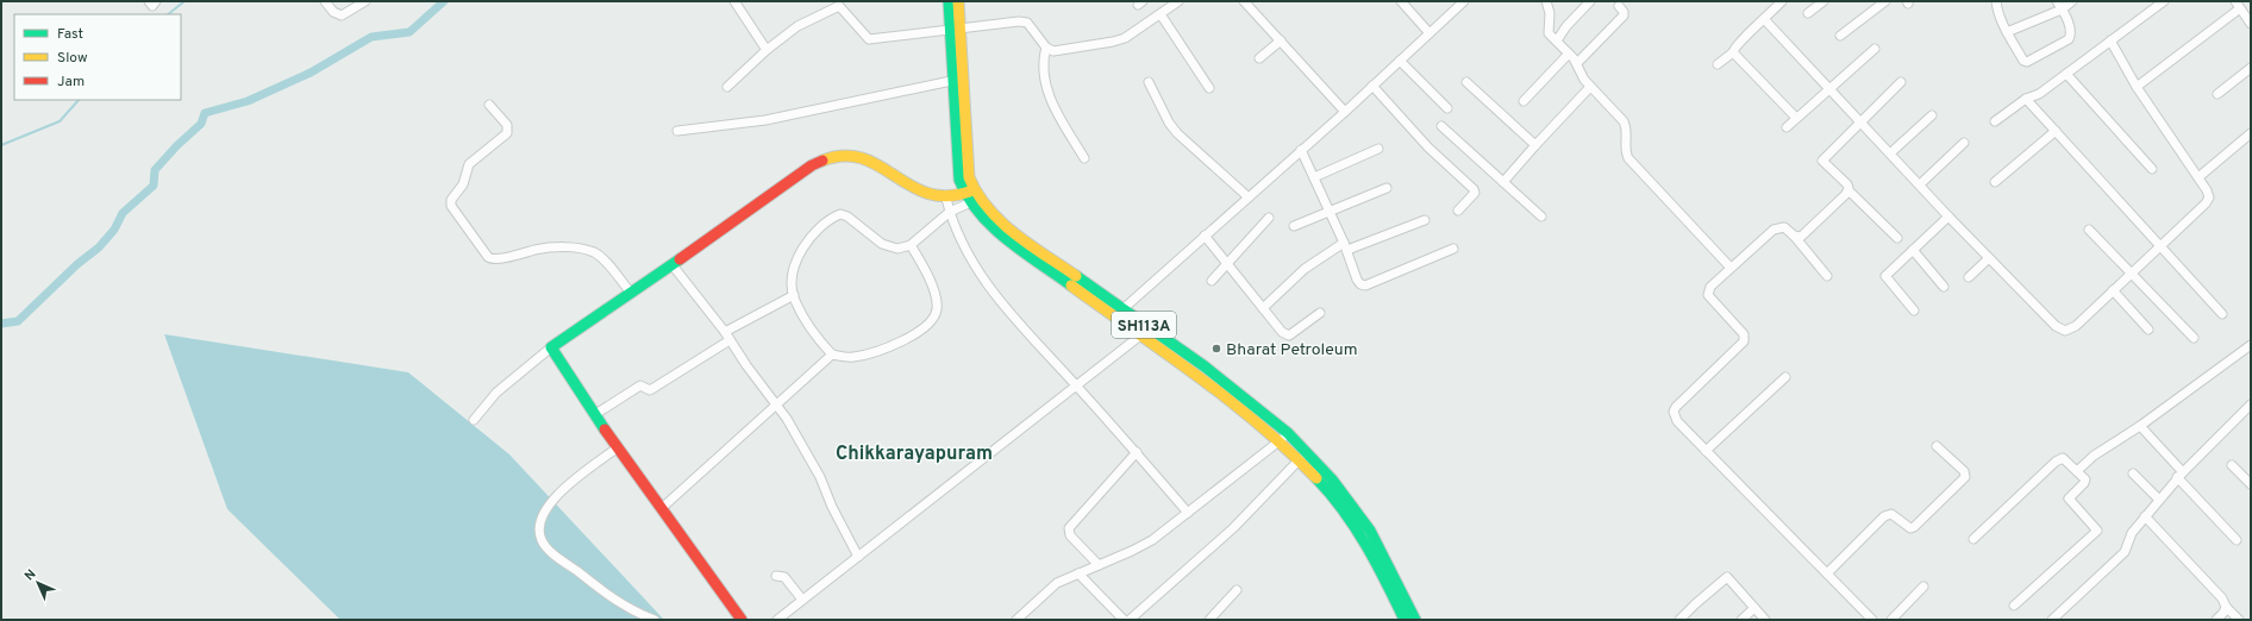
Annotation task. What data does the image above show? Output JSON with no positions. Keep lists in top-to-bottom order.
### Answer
{
  "streets": {
    "main road": ["SH113A"]
  },
  "districts": ["Chikkarayapuram"],
  "places": ["Bharat Petroleum"],
  "legend": ["Fast", "Slow", "Jam"],
  "north": "top left"
}
